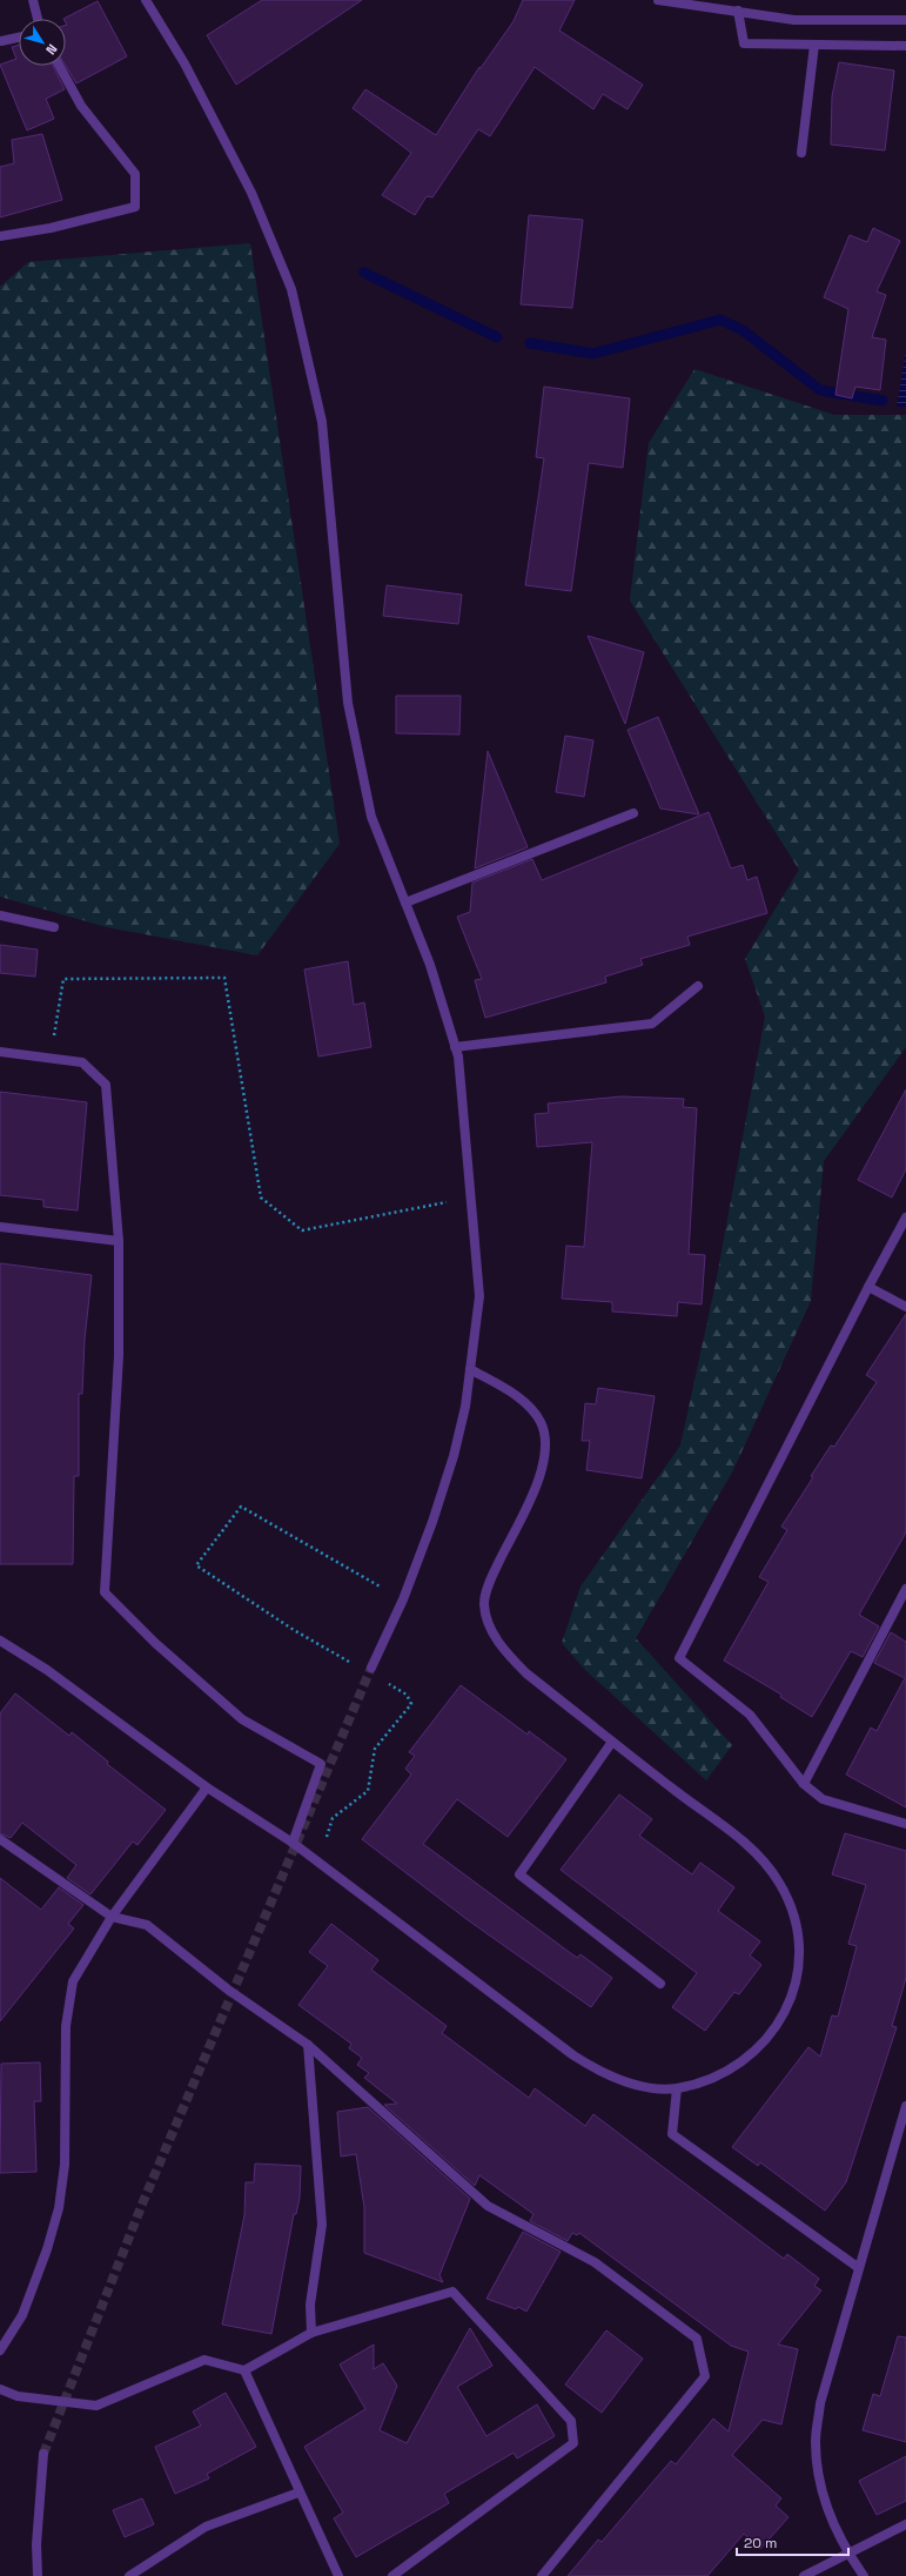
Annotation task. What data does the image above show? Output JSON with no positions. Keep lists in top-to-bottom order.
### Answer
{
  "scale_bar": "20 m",
  "north": "bottom right"
}
